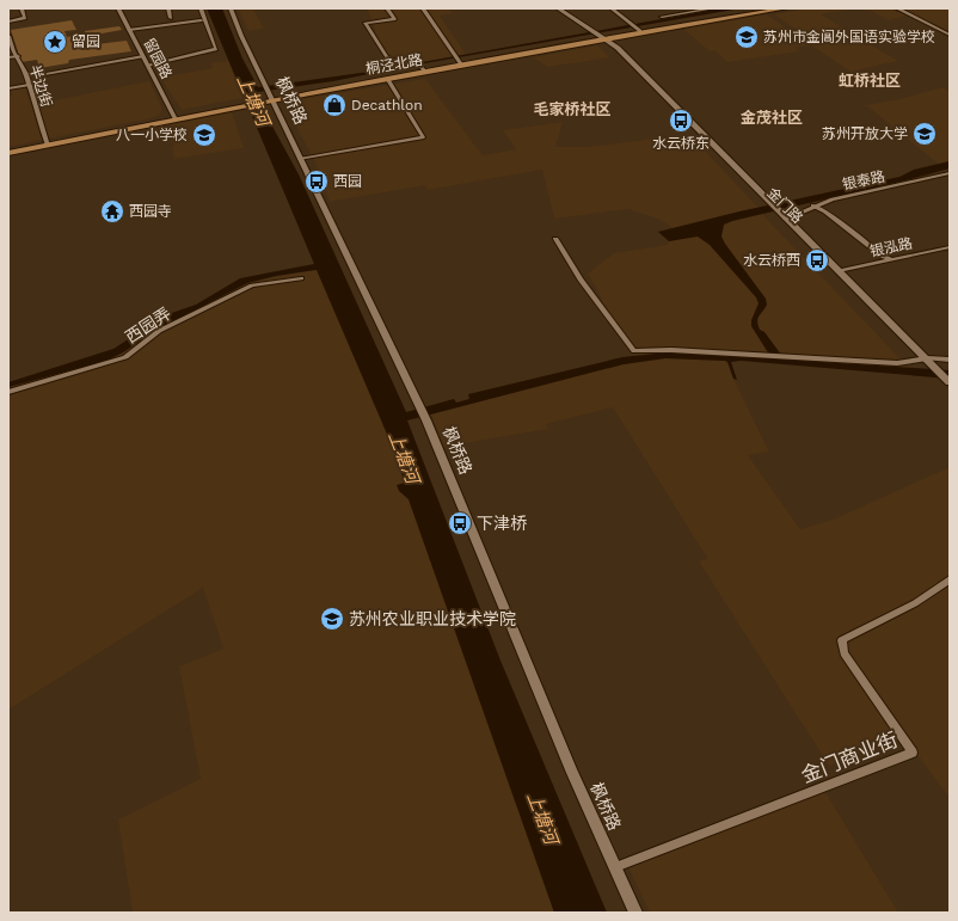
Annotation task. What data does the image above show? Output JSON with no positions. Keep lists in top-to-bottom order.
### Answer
{
  "streets": {
    "main road": ["桐泾北路", "枫桥路", "金门路"],
    "street": [
      "留园路",
      "半边街",
      "银泰路",
      "银泓路",
      "西园弄",
      "金门商业街"
    ]
  },
  "crossings": [
    ["留园路", "桐泾北路"],
    ["桐泾北路", "半边街"],
    ["桐泾北路", "枫桥路"],
    ["桐泾北路", "金门路"],
    ["枫桥路", "金门商业街"],
    ["银泰路", "金门路"],
    ["金门路", "银泓路"]
  ],
  "districts": ["虹桥社区", "毛家桥社区", "金茂社区"],
  "water": ["上塘河"],
  "places": {
    "school or university": [
      "苏州市金阊外国语实验学校",
      "苏州开放大学",
      "八一小学校",
      "苏州农业职业技术学院"
    ],
    "place": ["留园"],
    "shop": ["Decathlon"],
    "bus stop": [
      "水云桥东",
      "西园",
      "水云桥西",
      "下津桥"
    ],
    "temple": ["西园寺"]
  }
}
